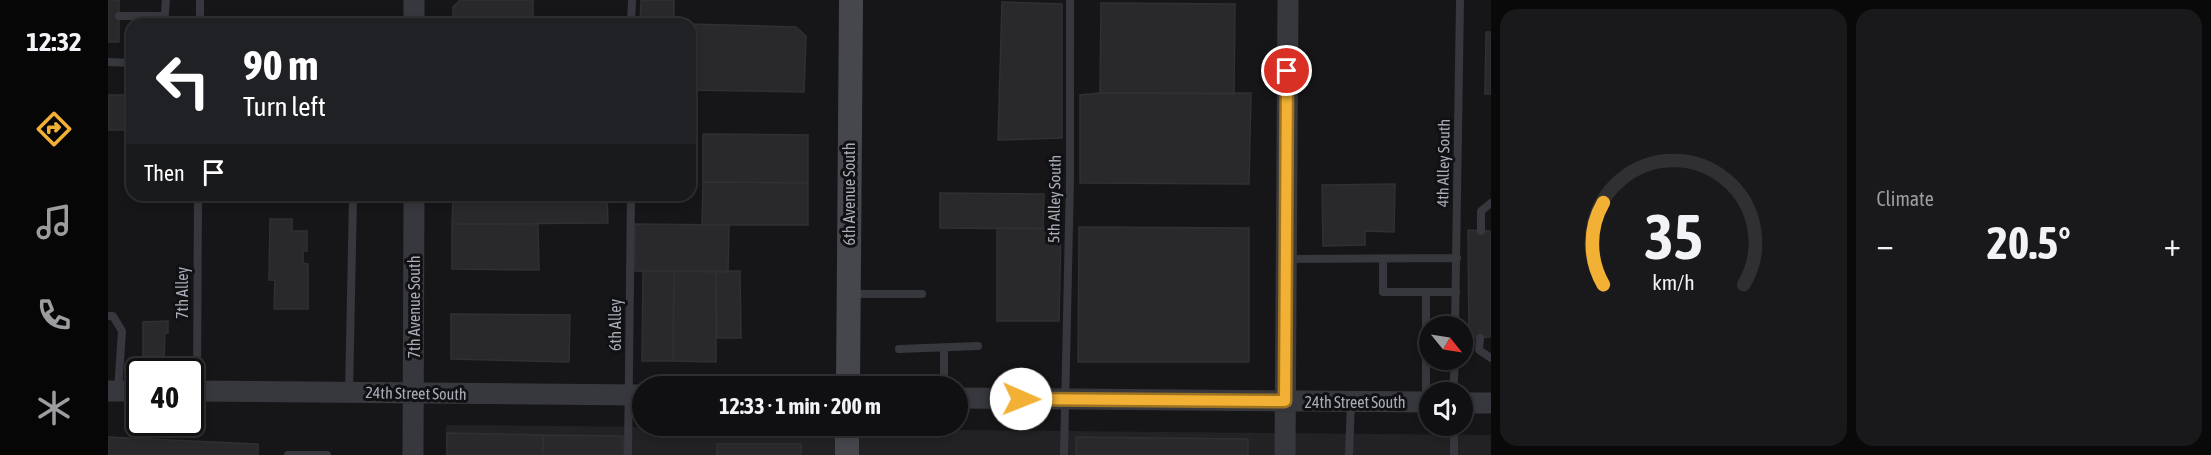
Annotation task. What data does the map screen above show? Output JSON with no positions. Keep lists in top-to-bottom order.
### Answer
{
  "streets": {
    "main road": ["6th Avenue South"],
    "street": ["7th Avenue South", "24th Street South"],
    "lane": [
      "4th Alley South",
      "5th Alley South",
      "7th Alley",
      "6th Alley"
    ]
  },
  "crossings": [
    ["5th Alley South", "24th Street South"],
    ["7th Avenue South", "24th Street South"]
  ],
  "north": "bottom right",
  "page": {
    "tabs": "12:32",
    "tile": "Climate",
    "turn": ["90 m", "Turn left"],
    "then": "Then",
    "heat": ["−", "20.5°", "+"],
    "limit": "40",
    "trip": "12:33 · 1 min · 200 m",
    "gauge": ["35", "km/h"]
  }
}
